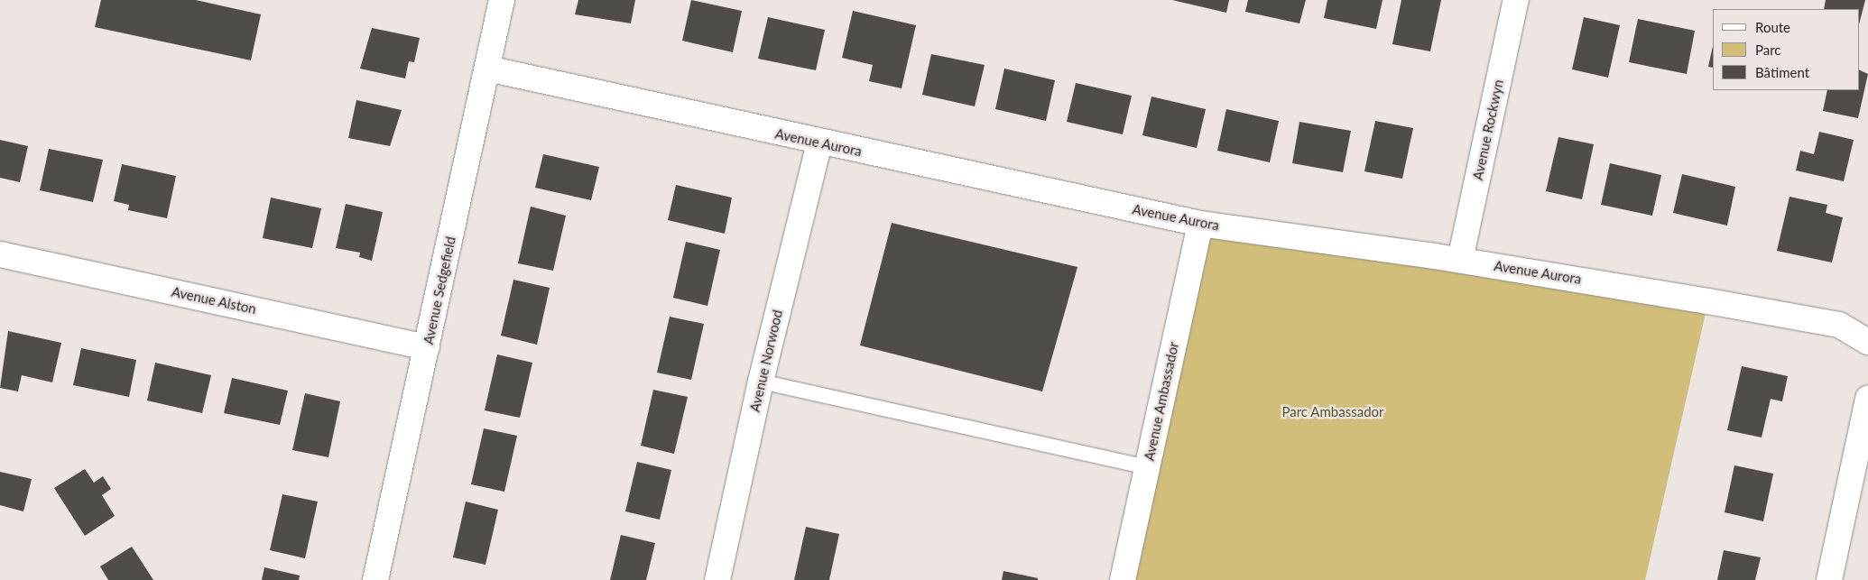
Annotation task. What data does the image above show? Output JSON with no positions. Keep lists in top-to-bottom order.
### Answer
{
  "streets": {
    "street": [
      "Avenue Rockwyn",
      "Avenue Aurora",
      "Avenue Sedgefield",
      "Avenue Alston",
      "Avenue Norwood",
      "Avenue Ambassador"
    ]
  },
  "crossings": [
    ["Avenue Rockwyn", "Avenue Aurora"],
    ["Avenue Aurora", "Avenue Sedgefield"],
    ["Avenue Aurora", "Avenue Norwood"],
    ["Avenue Aurora", "Avenue Ambassador"],
    ["Avenue Sedgefield", "Avenue Alston"]
  ],
  "parks": ["Parc Ambassador"],
  "legend": ["Route", "Parc", "Bâtiment"]
}
